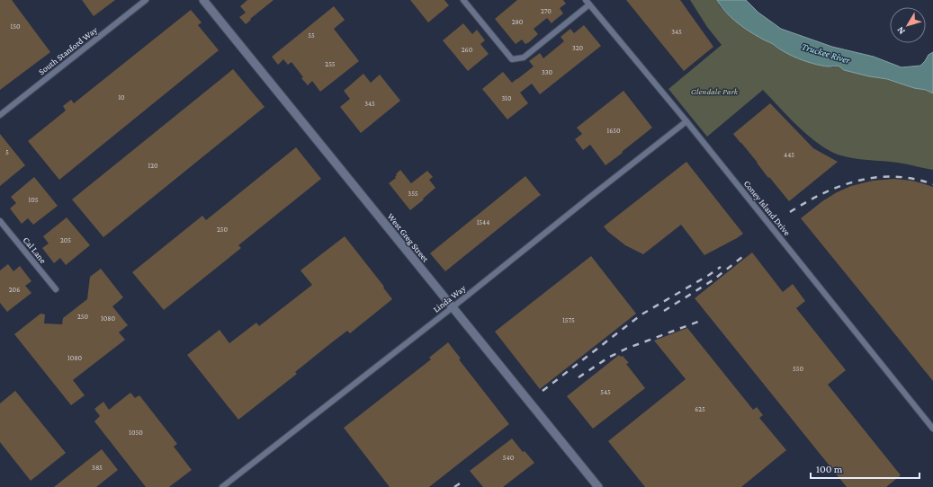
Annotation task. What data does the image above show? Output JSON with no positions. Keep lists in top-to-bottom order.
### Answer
{
  "streets": {
    "main road": ["West Greg Street"],
    "street": [
      "South Stanford Way",
      "Coney Island Drive",
      "Cal Lane",
      "Linda Way"
    ]
  },
  "crossings": [
    ["Coney Island Drive", "Linda Way"],
    ["West Greg Street", "Linda Way"]
  ],
  "water": ["Truckee River"],
  "parks": ["Glendale Park"],
  "house_numbers": [
    "270",
    "280",
    "150",
    "345",
    "55",
    "320",
    "260",
    "255",
    "330",
    "10",
    "310",
    "345",
    "1650",
    "5",
    "445",
    "120",
    "355",
    "105",
    "1544",
    "250",
    "205",
    "206",
    "250",
    "1080",
    "1575",
    "1080",
    "550",
    "545",
    "625",
    "1050",
    "540",
    "385"
  ],
  "scale_bar": "100 m",
  "north": "bottom left"
}
